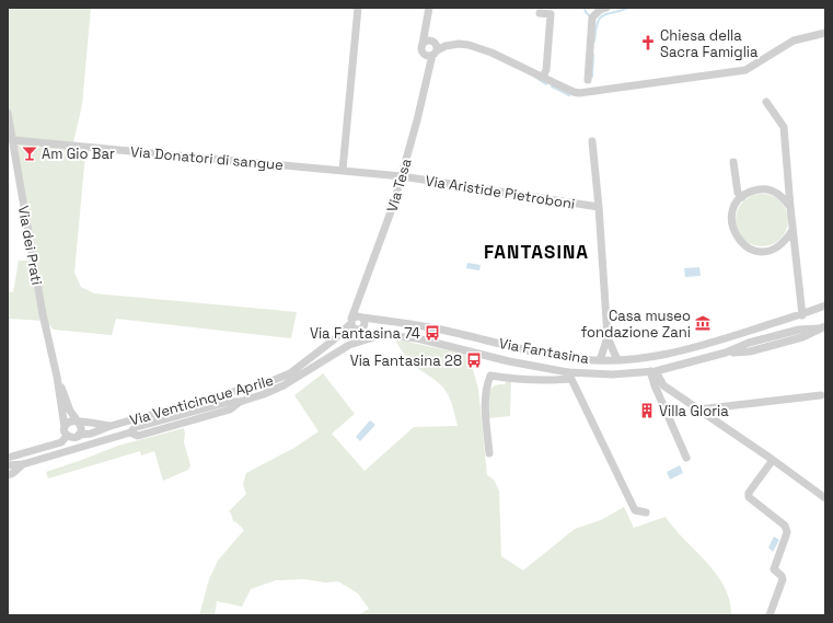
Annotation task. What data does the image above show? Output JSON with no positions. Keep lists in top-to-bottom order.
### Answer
{
  "streets": {
    "street": [
      "Via Donatori di sangue",
      "Via Tesa",
      "Via Aristide Pietroboni",
      "Via dei Prati",
      "Via Fantasina",
      "Via Venticinque Aprile"
    ]
  },
  "crossings": [
    ["Via Donatori di sangue", "Via Tesa"],
    ["Via Donatori di sangue", "Via Aristide Pietroboni"],
    ["Via Donatori di sangue", "Via dei Prati"],
    ["Via Tesa", "Via Aristide Pietroboni"],
    ["Via Tesa", "Via Fantasina"],
    ["Via Tesa", "Via Venticinque Aprile"],
    ["Via Aristide Pietroboni", "Via Fantasina"],
    ["Via dei Prati", "Via Venticinque Aprile"],
    ["Via Fantasina", "Via Venticinque Aprile"]
  ],
  "districts": ["FANTASINA"],
  "places": {
    "church": ["Chiesa della Sacra Famiglia"],
    "bar": ["Am Gio Bar"],
    "museum": ["Casa museo fondazione Zani"],
    "bus stop": ["Via Fantasina 74", "Via Fantasina 28"],
    "building": ["Villa Gloria"]
  }
}
